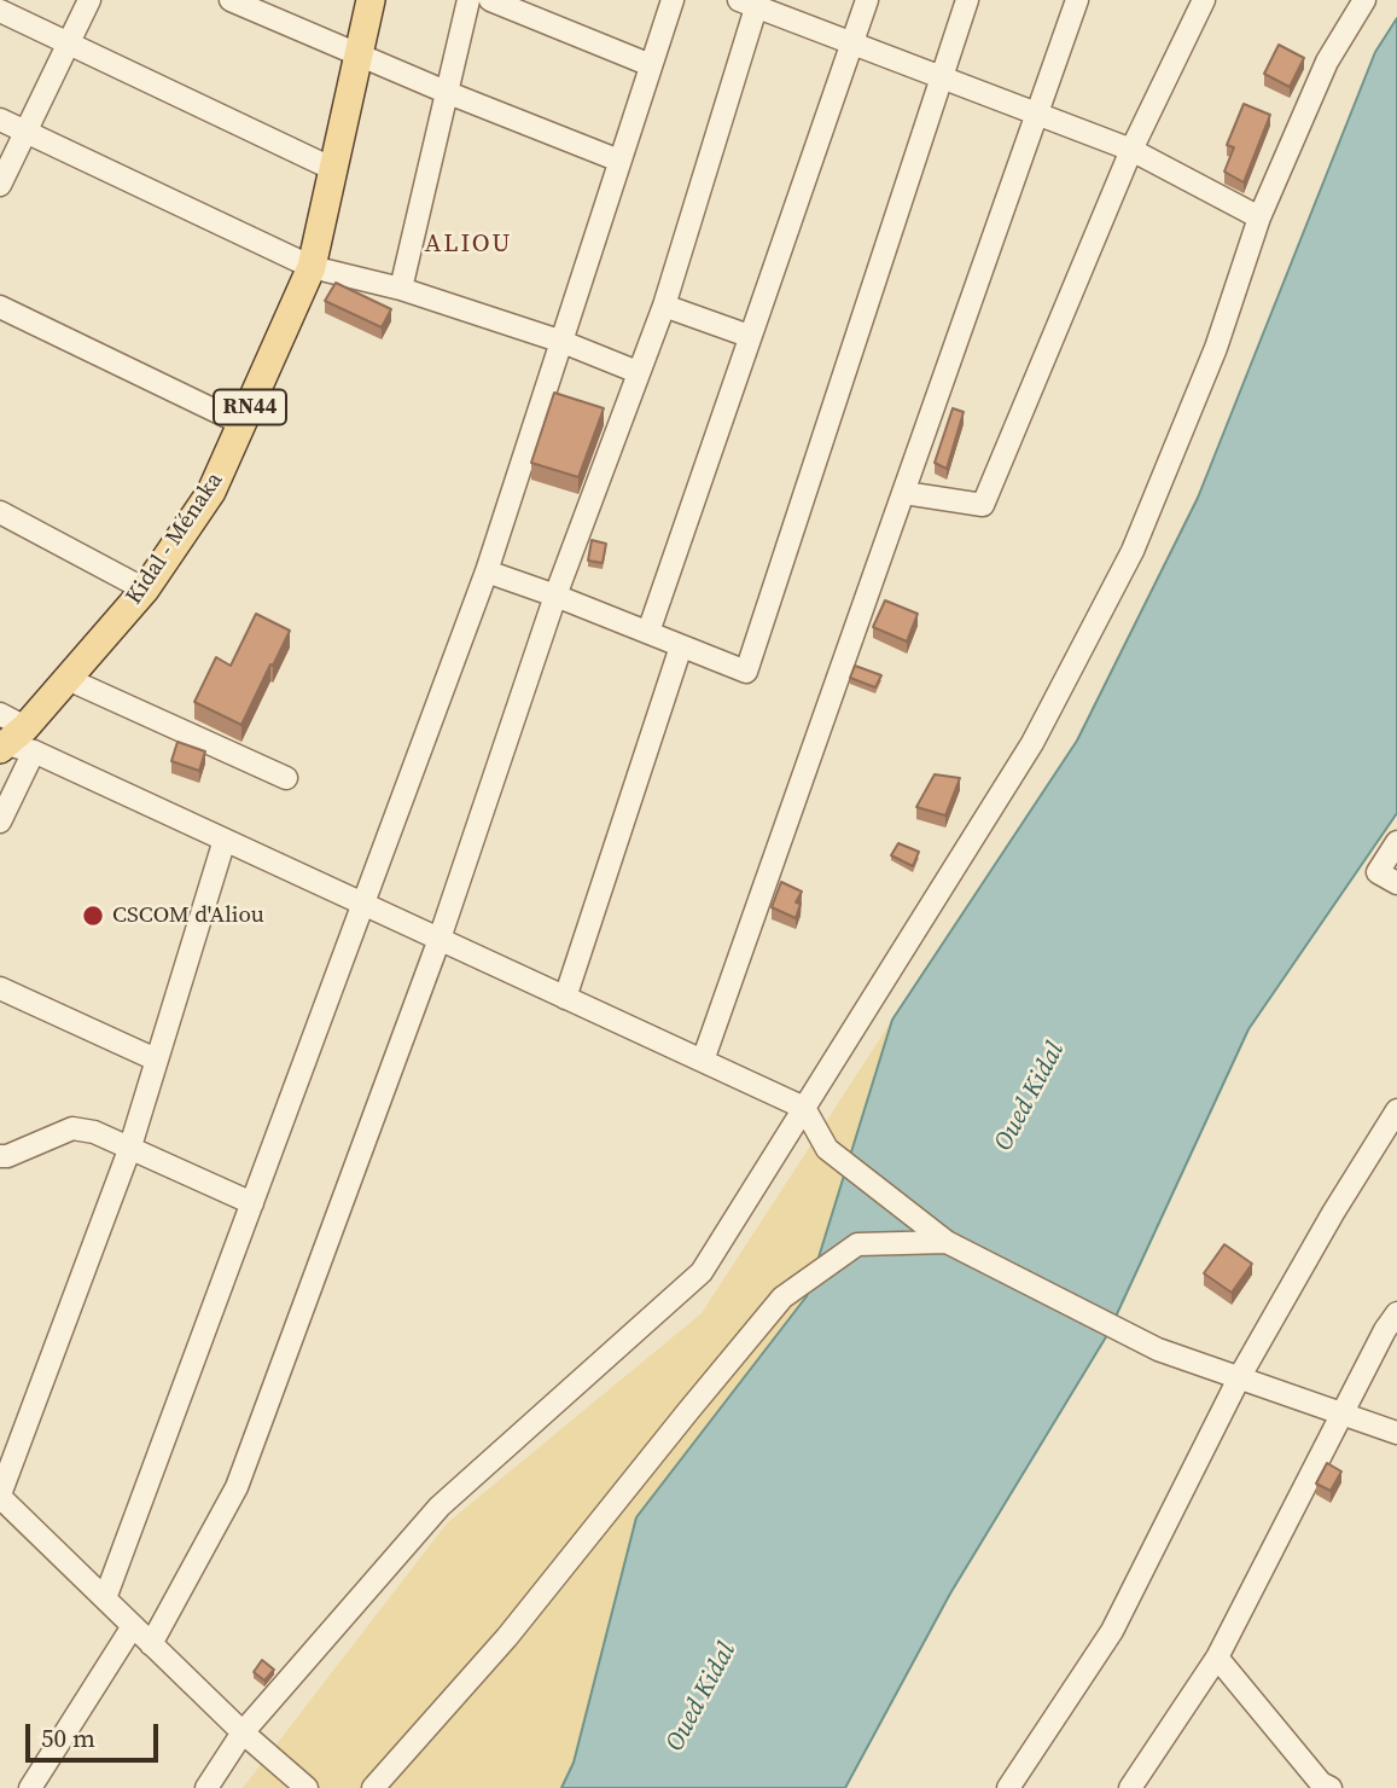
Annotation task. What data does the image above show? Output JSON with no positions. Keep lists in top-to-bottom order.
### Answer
{
  "streets": {
    "main road": ["RN44", "Kidal - Ménaka"]
  },
  "districts": ["ALIOU"],
  "water": ["Oued Kidal"],
  "places": ["CSCOM d'Aliou"],
  "scale_bar": "50 m"
}
